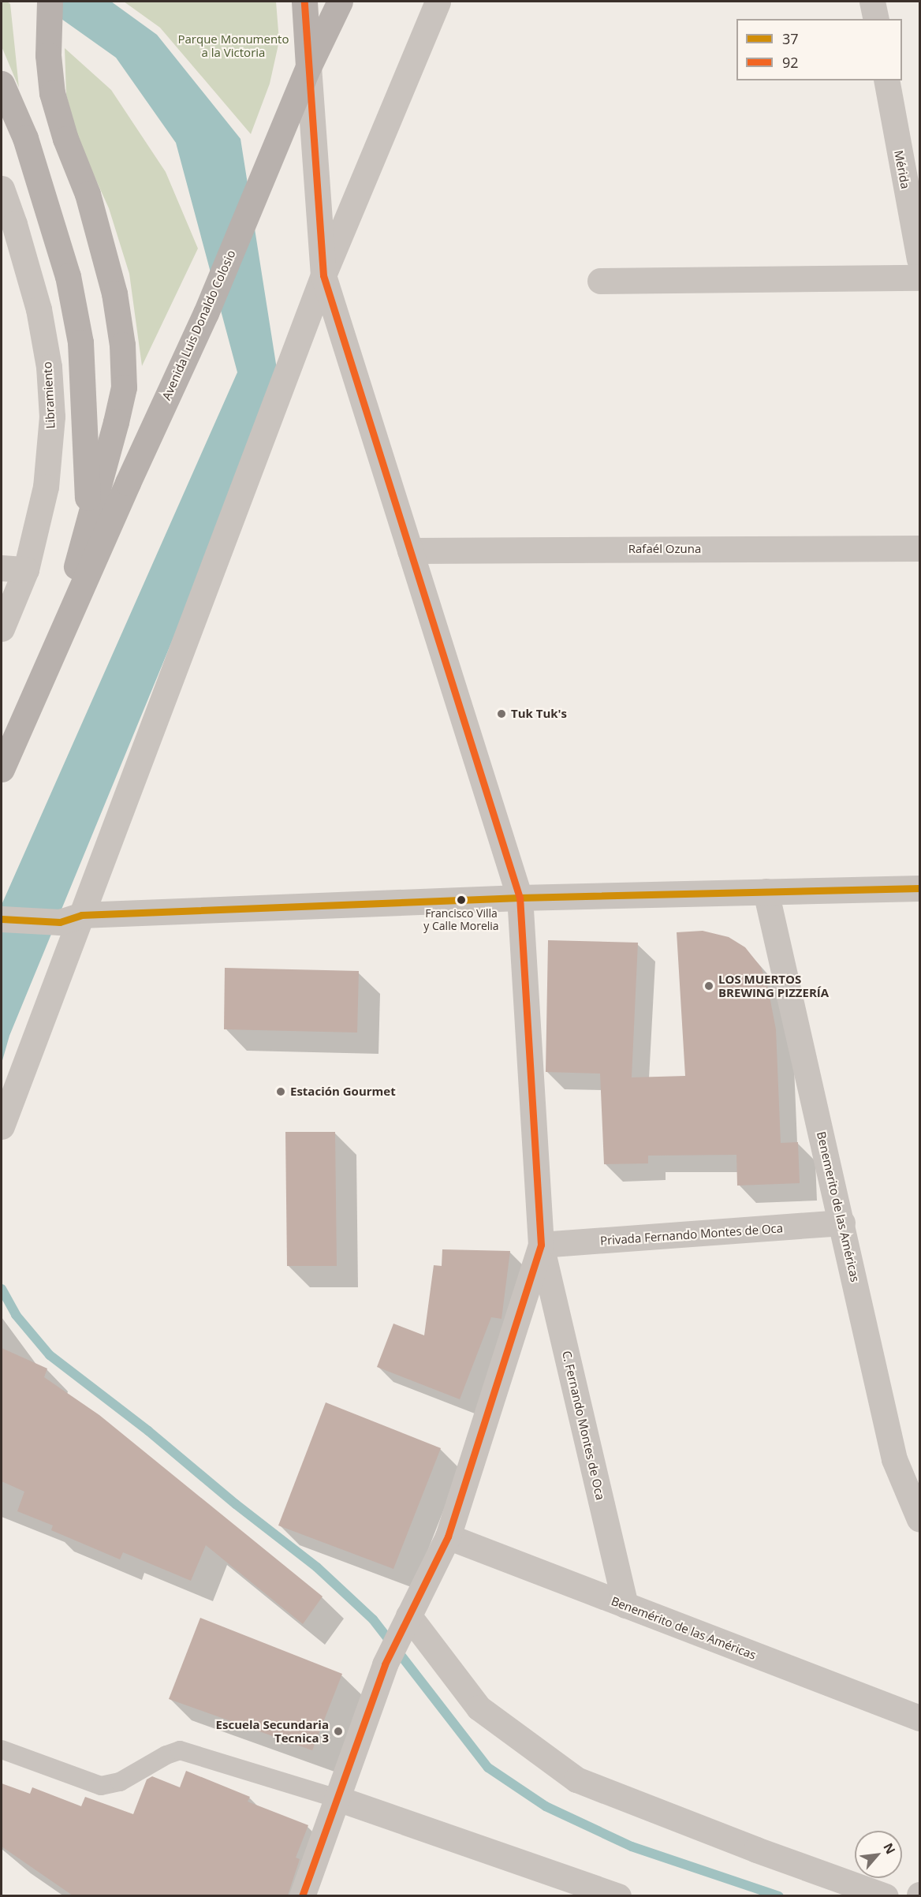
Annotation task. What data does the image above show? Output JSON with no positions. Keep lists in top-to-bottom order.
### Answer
{
  "streets": {
    "main road": ["Avenida Luis Donaldo Colosio"],
    "street": [
      "Mérida",
      "Libramiento",
      "Rafaél Ozuna",
      "Benemerito de las Américas",
      "Privada Fernando Montes de Oca",
      "C. Fernando Montes de Oca",
      "Benemérito de las Américas"
    ]
  },
  "crossings": [
    ["Benemerito de las Américas", "Privada Fernando Montes de Oca"],
    ["Privada Fernando Montes de Oca", "C. Fernando Montes de Oca"],
    ["C. Fernando Montes de Oca", "Benemérito de las Américas"]
  ],
  "parks": ["Parque Monumento a la Victoria"],
  "places": [
    "Tuk Tuk's",
    "Francisco Villa y Calle Morelia",
    "LOS MUERTOS BREWING PIZZERÍA",
    "Estación Gourmet",
    "Escuela Secundaria Tecnica 3"
  ],
  "lines": ["transit line 92", "transit line 37"],
  "legend": ["37", "92"],
  "north": "top right"
}
